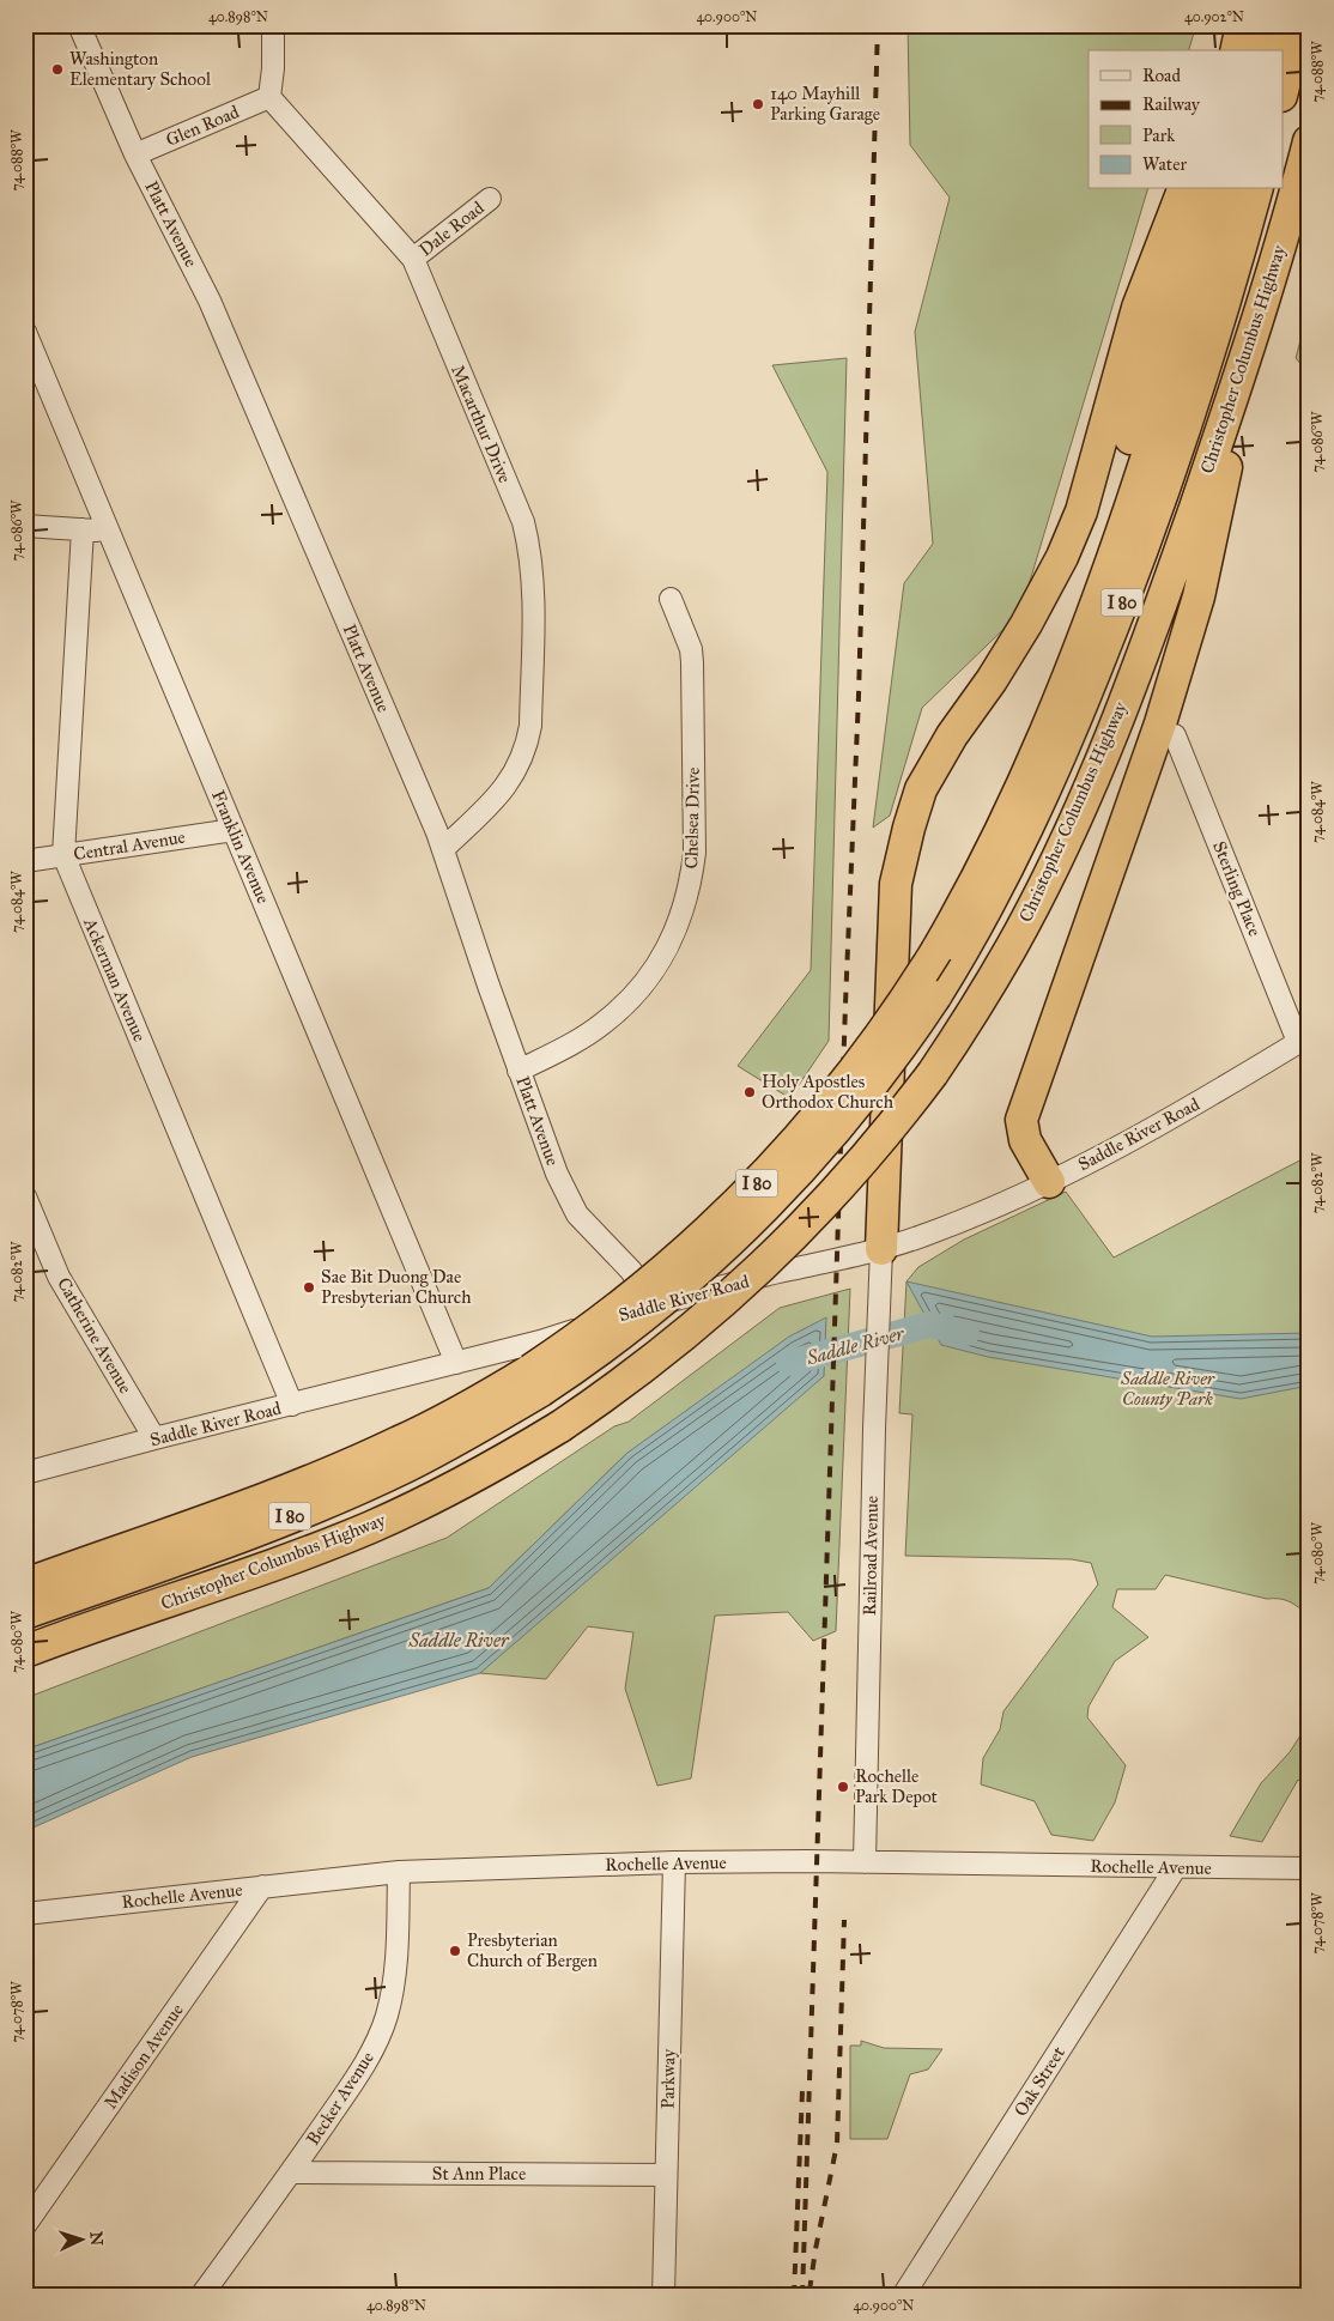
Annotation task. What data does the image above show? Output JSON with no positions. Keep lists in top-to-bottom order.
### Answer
{
  "streets": {
    "highway": ["Christopher Columbus Highway", "I 80"],
    "street": [
      "Glen Road",
      "Platt Avenue",
      "Dale Road",
      "Macarthur Drive",
      "Chelsea Drive",
      "Central Avenue",
      "Franklin Avenue",
      "Sterling Place",
      "Ackerman Avenue",
      "Saddle River Road",
      "Catherine Avenue",
      "Railroad Avenue",
      "Rochelle Avenue",
      "Madison Avenue",
      "Parkway",
      "Oak Street",
      "Becker Avenue",
      "St Ann Place"
    ]
  },
  "crossings": [
    ["Glen Road", "Platt Avenue"],
    ["Glen Road", "Macarthur Drive"],
    ["Platt Avenue", "Macarthur Drive"],
    ["Platt Avenue", "Chelsea Drive"],
    ["Platt Avenue", "Saddle River Road"],
    ["Dale Road", "Macarthur Drive"],
    ["Central Avenue", "Franklin Avenue"],
    ["Central Avenue", "Ackerman Avenue"],
    ["Franklin Avenue", "Saddle River Road"],
    ["Sterling Place", "Saddle River Road"],
    ["Ackerman Avenue", "Saddle River Road"],
    ["Saddle River Road", "Catherine Avenue"],
    ["Saddle River Road", "Railroad Avenue"],
    ["Railroad Avenue", "Rochelle Avenue"],
    ["Rochelle Avenue", "Madison Avenue"],
    ["Rochelle Avenue", "Parkway"],
    ["Rochelle Avenue", "Oak Street"],
    ["Rochelle Avenue", "Becker Avenue"],
    ["Parkway", "St Ann Place"],
    ["Becker Avenue", "St Ann Place"]
  ],
  "water": ["Saddle River"],
  "parks": ["Saddle River County Park"],
  "places": [
    "Washington Elementary School",
    "140 Mayhill Parking Garage",
    "Holy Apostles Orthodox Church",
    "Sae Bit Duong Dae Presbyterian Church",
    "Rochelle Park Depot",
    "Presbyterian Church of Bergen"
  ],
  "legend": [
    "Road",
    "Railway",
    "Park",
    "Water"
  ],
  "north": "right",
  "coordinates": [
    "40.898°N",
    "40.900°N",
    "40.902°N",
    "74.088°W",
    "74.086°W",
    "74.084°W",
    "74.082°W",
    "74.080°W",
    "74.078°W"
  ]
}
